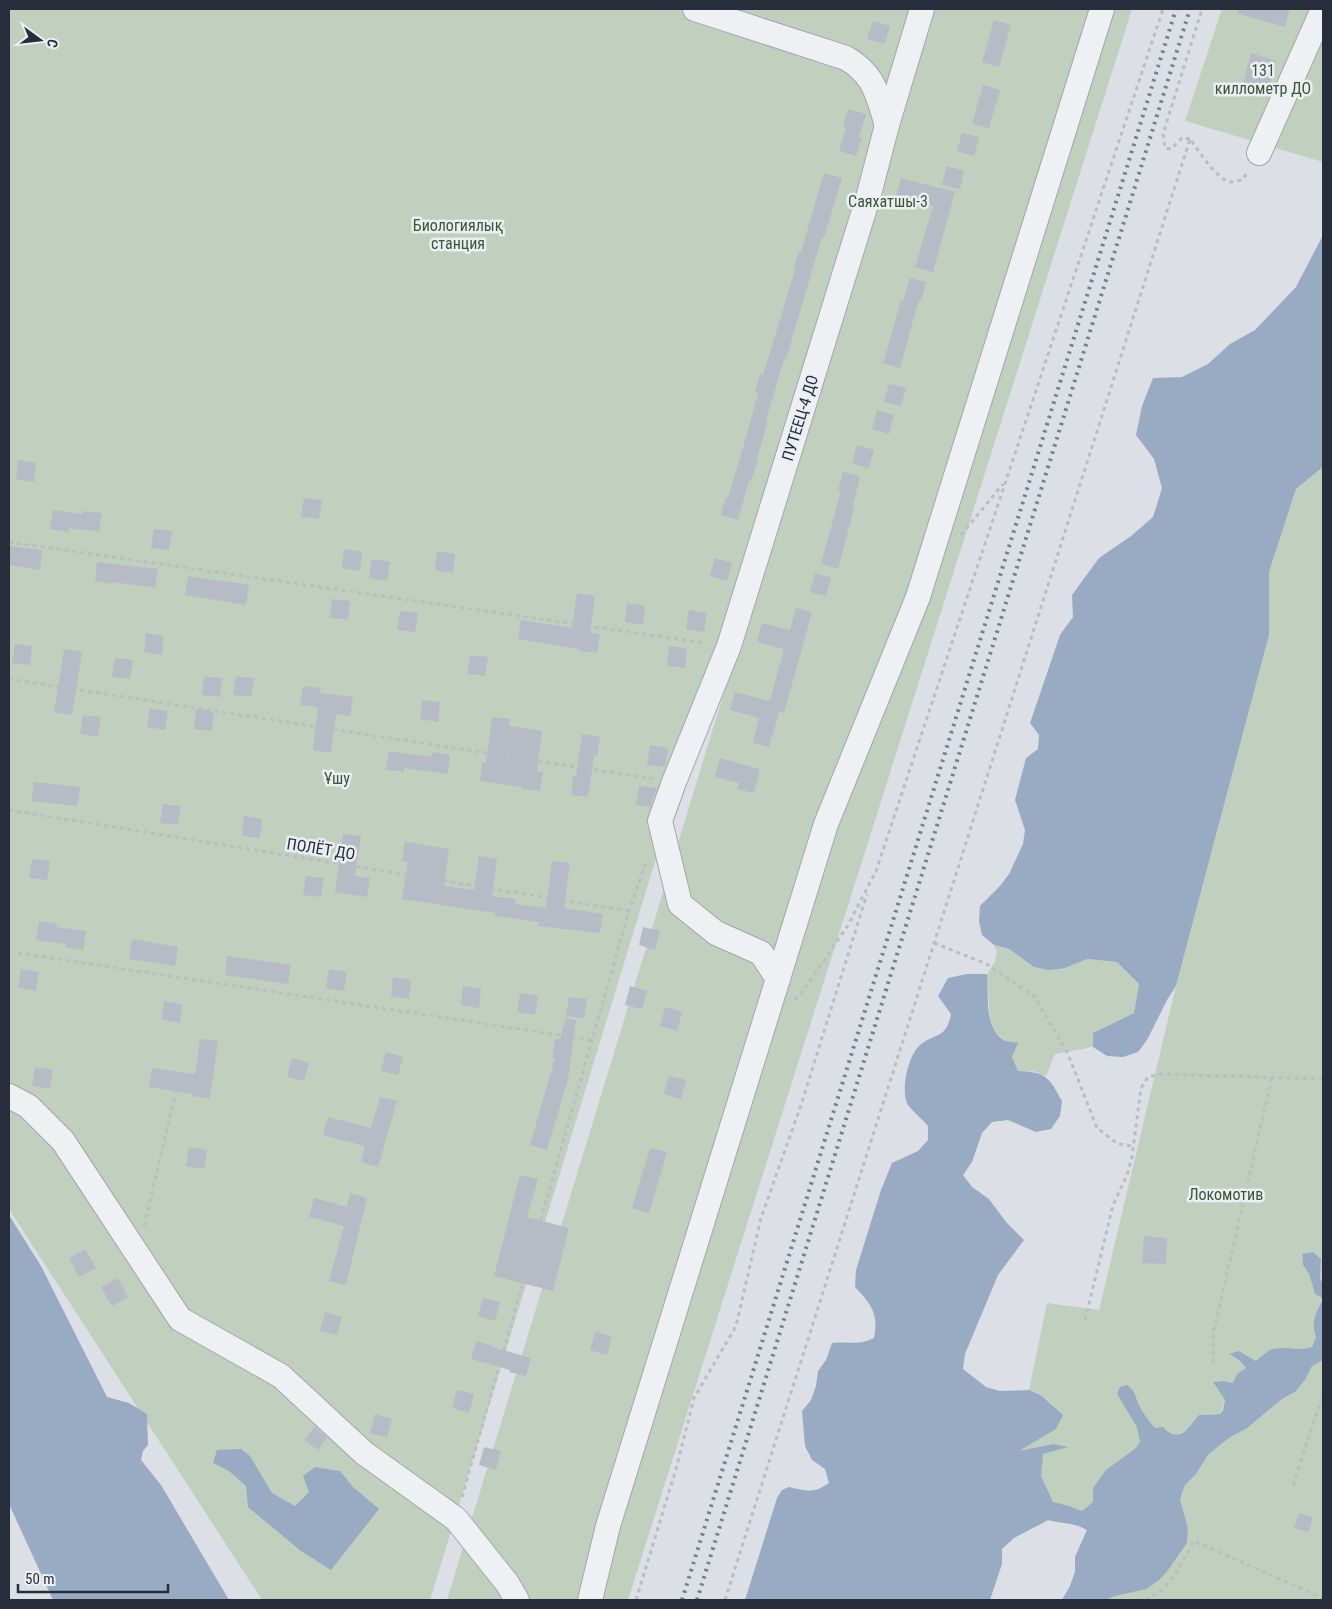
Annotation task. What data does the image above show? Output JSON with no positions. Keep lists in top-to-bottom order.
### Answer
{
  "streets": {
    "street": ["ПУТЕЕЦ-4 ДО"],
    "path": ["ПОЛЁТ ДО"]
  },
  "parks": [
    "131 киллометр ДО",
    "Саяхатшы-3",
    "Биологиялық станция",
    "Ұшу",
    "Локомотив"
  ],
  "scale_bar": "50 m",
  "north": "right"
}
